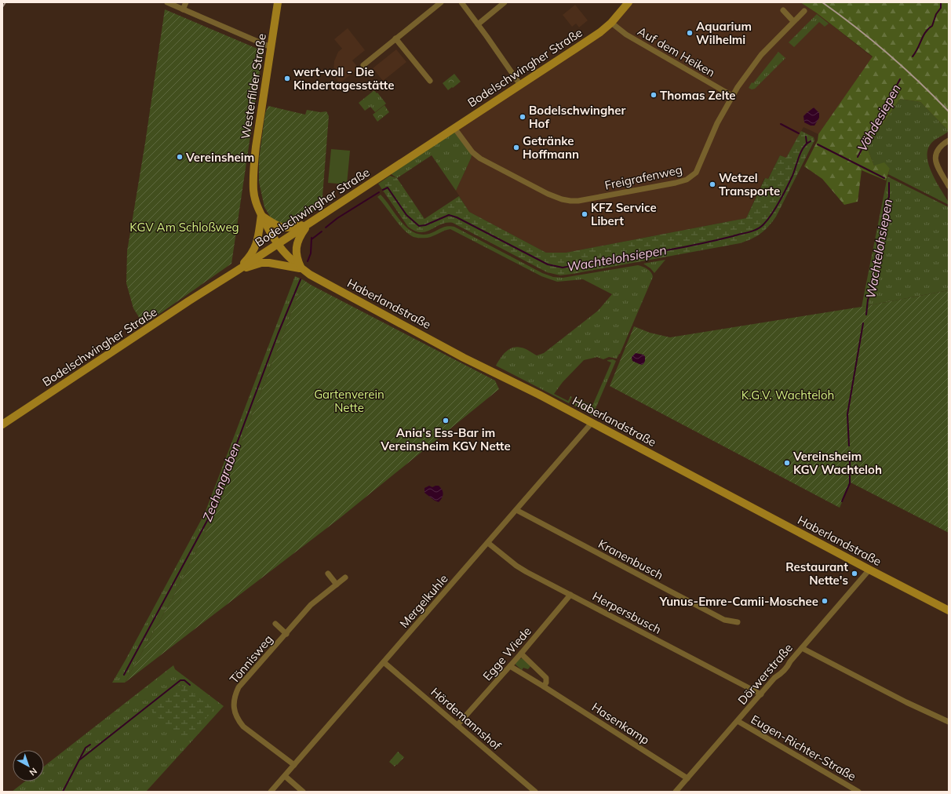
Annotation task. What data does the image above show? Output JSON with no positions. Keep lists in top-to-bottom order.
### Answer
{
  "streets": {
    "street": [
      "Auf dem Heiken",
      "Bodelschwingher Straße",
      "Westerfilder Straße",
      "Freigrafenweg",
      "Haberlandstraße",
      "Kranenbusch",
      "Mergelkuhle",
      "Herpersbusch",
      "Egge Wiede",
      "Tönnisweg",
      "Dörwerstraße",
      "Hördemannshof",
      "Hasenkamp",
      "Eugen-Richter-Straße"
    ]
  },
  "crossings": [
    ["Auf dem Heiken", "Bodelschwingher Straße"],
    ["Auf dem Heiken", "Freigrafenweg"],
    ["Bodelschwingher Straße", "Westerfilder Straße"],
    ["Bodelschwingher Straße", "Freigrafenweg"],
    ["Bodelschwingher Straße", "Haberlandstraße"],
    ["Westerfilder Straße", "Haberlandstraße"],
    ["Haberlandstraße", "Mergelkuhle"],
    ["Haberlandstraße", "Dörwerstraße"],
    ["Kranenbusch", "Mergelkuhle"],
    ["Mergelkuhle", "Herpersbusch"],
    ["Mergelkuhle", "Tönnisweg"],
    ["Mergelkuhle", "Hördemannshof"],
    ["Herpersbusch", "Egge Wiede"],
    ["Herpersbusch", "Dörwerstraße"],
    ["Egge Wiede", "Hördemannshof"],
    ["Egge Wiede", "Hasenkamp"],
    ["Dörwerstraße", "Hasenkamp"],
    ["Dörwerstraße", "Eugen-Richter-Straße"]
  ],
  "water": ["Vöhdesiepen", "Wachtelohsiepen", "Zechengraben"],
  "parks": ["KGV Am Schloßweg", "Gartenverein Nette", "K.G.V. Wachteloh"],
  "places": [
    "Aquarium Wilhelmi",
    "wert-voll - Die Kindertagesstätte",
    "Thomas Zelte",
    "Bodelschwingher Hof",
    "Getränke Hoffmann",
    "Vereinsheim",
    "Wetzel Transporte",
    "KFZ Service Libert",
    "Ania's Ess-Bar im Vereinsheim KGV Nette",
    "Vereinsheim KGV Wachteloh",
    "Restaurant Nette's",
    "Yunus-Emre-Camii-Moschee"
  ],
  "north": "bottom right"
}
